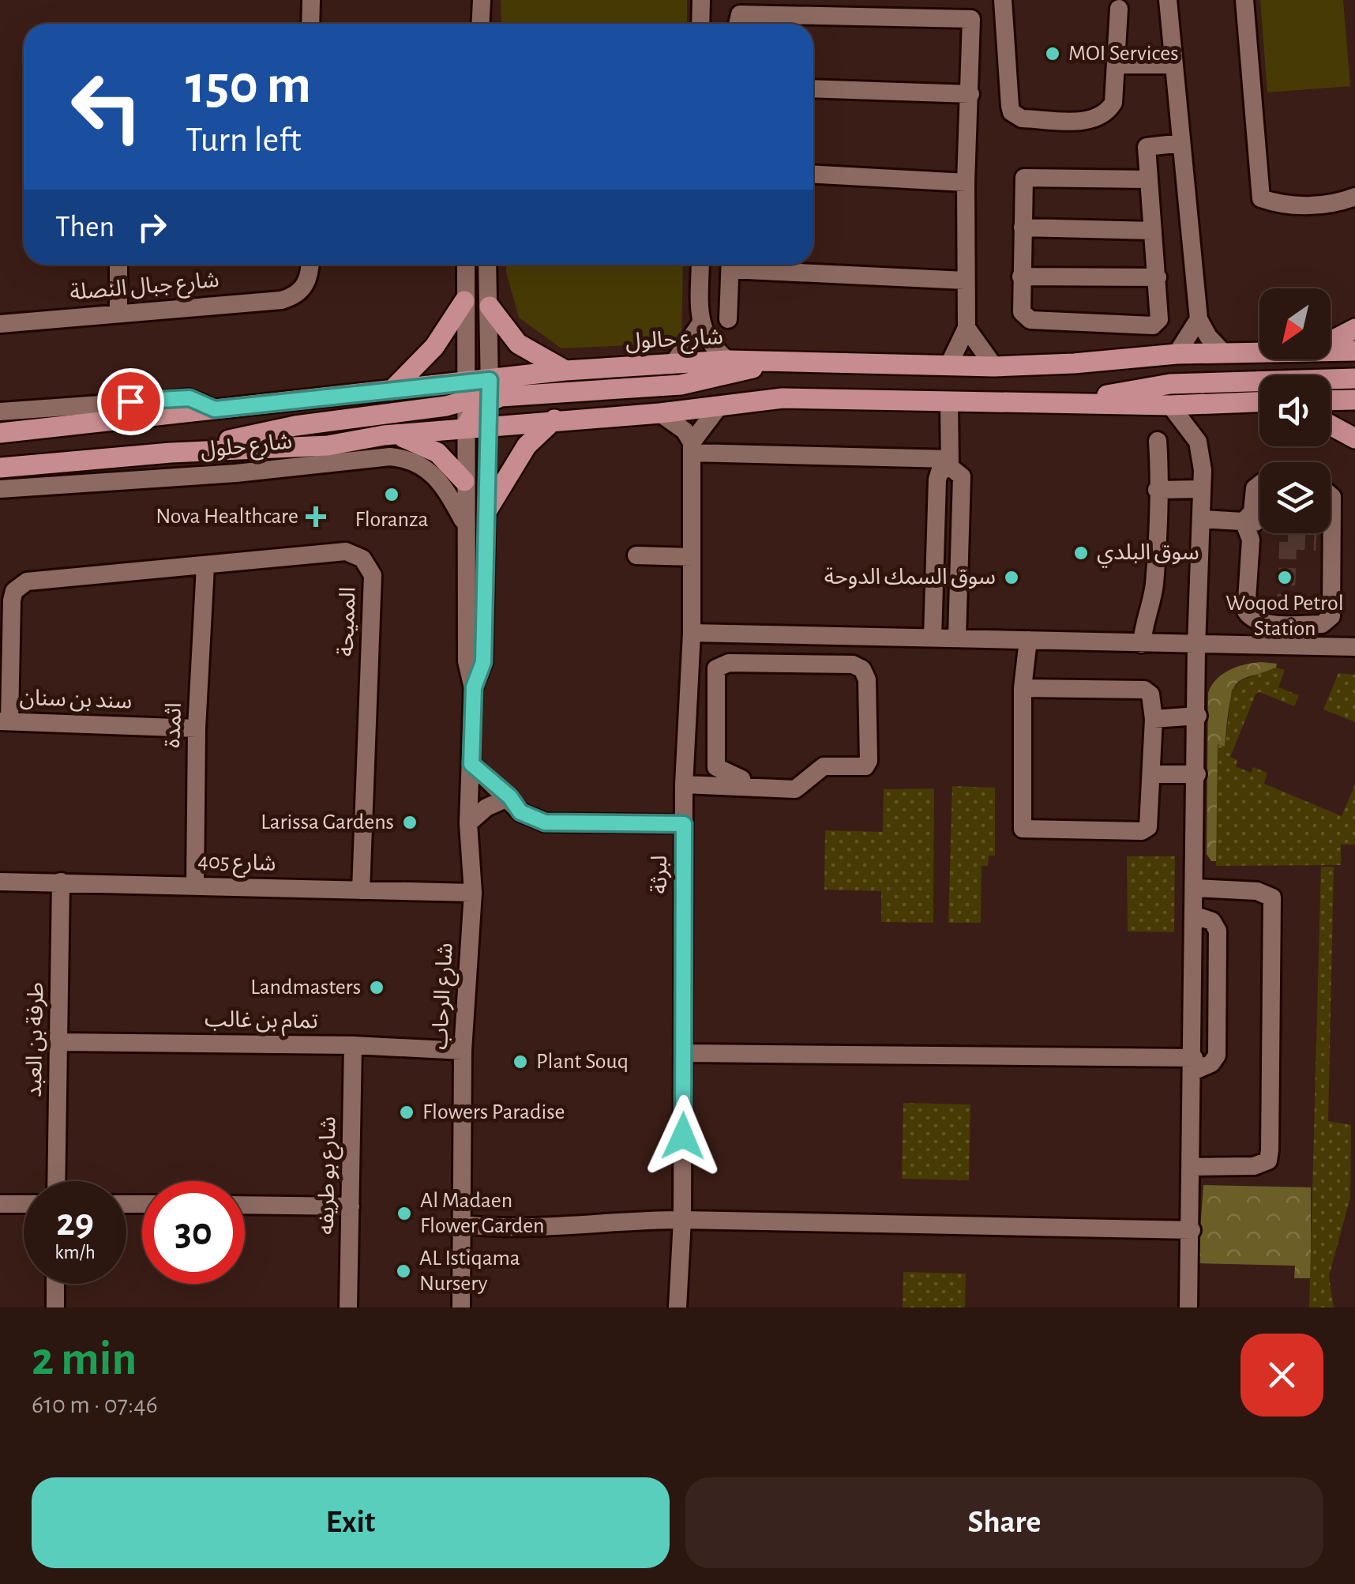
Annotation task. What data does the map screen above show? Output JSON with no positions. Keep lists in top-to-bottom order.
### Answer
{
  "streets": {
    "main road": ["شارع حالول"],
    "street": [
      "شارع جبال النصلة",
      "شارع حلول",
      "المميحة",
      "سند بن سنان",
      "اثمدة",
      "شارع 405",
      "لبرثة",
      "شارع الرحاب",
      "تمام بن غالب",
      "طرفة بن العبد",
      "شارع بو طريفه"
    ]
  },
  "crossings": [
    ["شارع حالول", "شارع حلول"],
    ["شارع حالول", "شارع الرحاب"],
    ["شارع حلول", "شارع الرحاب"],
    ["المميحة", "سند بن سنان"],
    ["المميحة", "اثمدة"],
    ["المميحة", "شارع 405"],
    ["سند بن سنان", "اثمدة"],
    ["اثمدة", "شارع 405"],
    ["شارع 405", "شارع الرحاب"],
    ["شارع 405", "طرفة بن العبد"],
    ["شارع الرحاب", "تمام بن غالب"],
    ["تمام بن غالب", "طرفة بن العبد"],
    ["تمام بن غالب", "شارع بو طريفه"]
  ],
  "places": {
    "other": [
      "MOI Services",
      "Floranza",
      "سوق البلدي",
      "سوق السمك الدوحة",
      "Woqod Petrol Station",
      "Larissa Gardens",
      "Landmasters",
      "Plant Souq",
      "Flowers Paradise",
      "Al Madaen Flower Garden",
      "AL Istiqama Nursery"
    ],
    "health": ["Nova Healthcare"]
  },
  "north": "bottom left",
  "page": {
    "turn": ["150 m", "Turn left"],
    "then": "Then",
    "speed": "29 km/h",
    "limit": "30",
    "heading": ["2 min", "610 m · 07:46"],
    "buttons": ["Exit", "Share"]
  }
}
